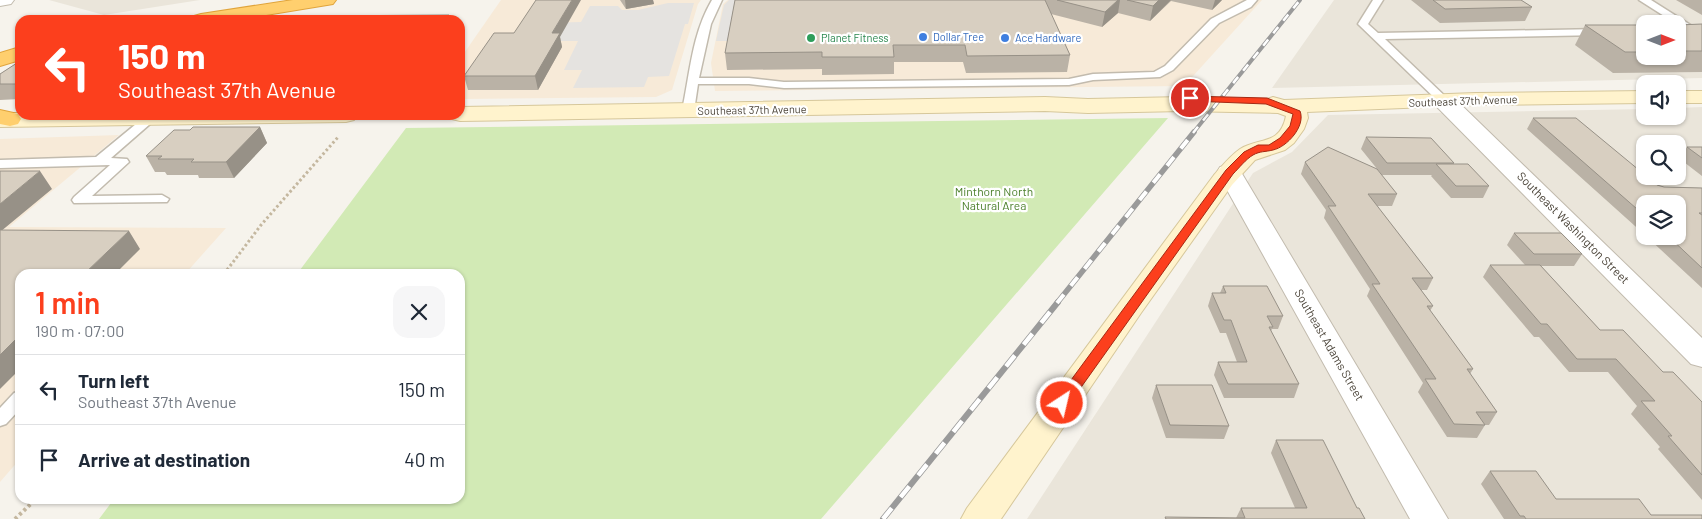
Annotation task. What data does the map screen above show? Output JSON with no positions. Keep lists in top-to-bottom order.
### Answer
{
  "streets": {
    "street": ["Southeast 37th Avenue", "Southeast Washington Street", "Southeast Adams Street"]
  },
  "crossings": [
    ["Southeast 37th Avenue", "Southeast Washington Street"]
  ],
  "parks": ["Minthorn North Natural Area"],
  "places": ["Dollar Tree", "Planet Fitness", "Ace Hardware"],
  "north": "right",
  "page": {
    "turn": ["150 m", "Southeast 37th Avenue"],
    "heading": ["1 min", "190 m · 07:00"],
    "list": [
      {
        "name": "Turn left",
        "note": "Southeast 37th Avenue",
        "value": "150 m"
      },
      {
        "name": "Arrive at destination",
        "value": "40 m"
      }
    ]
  }
}
